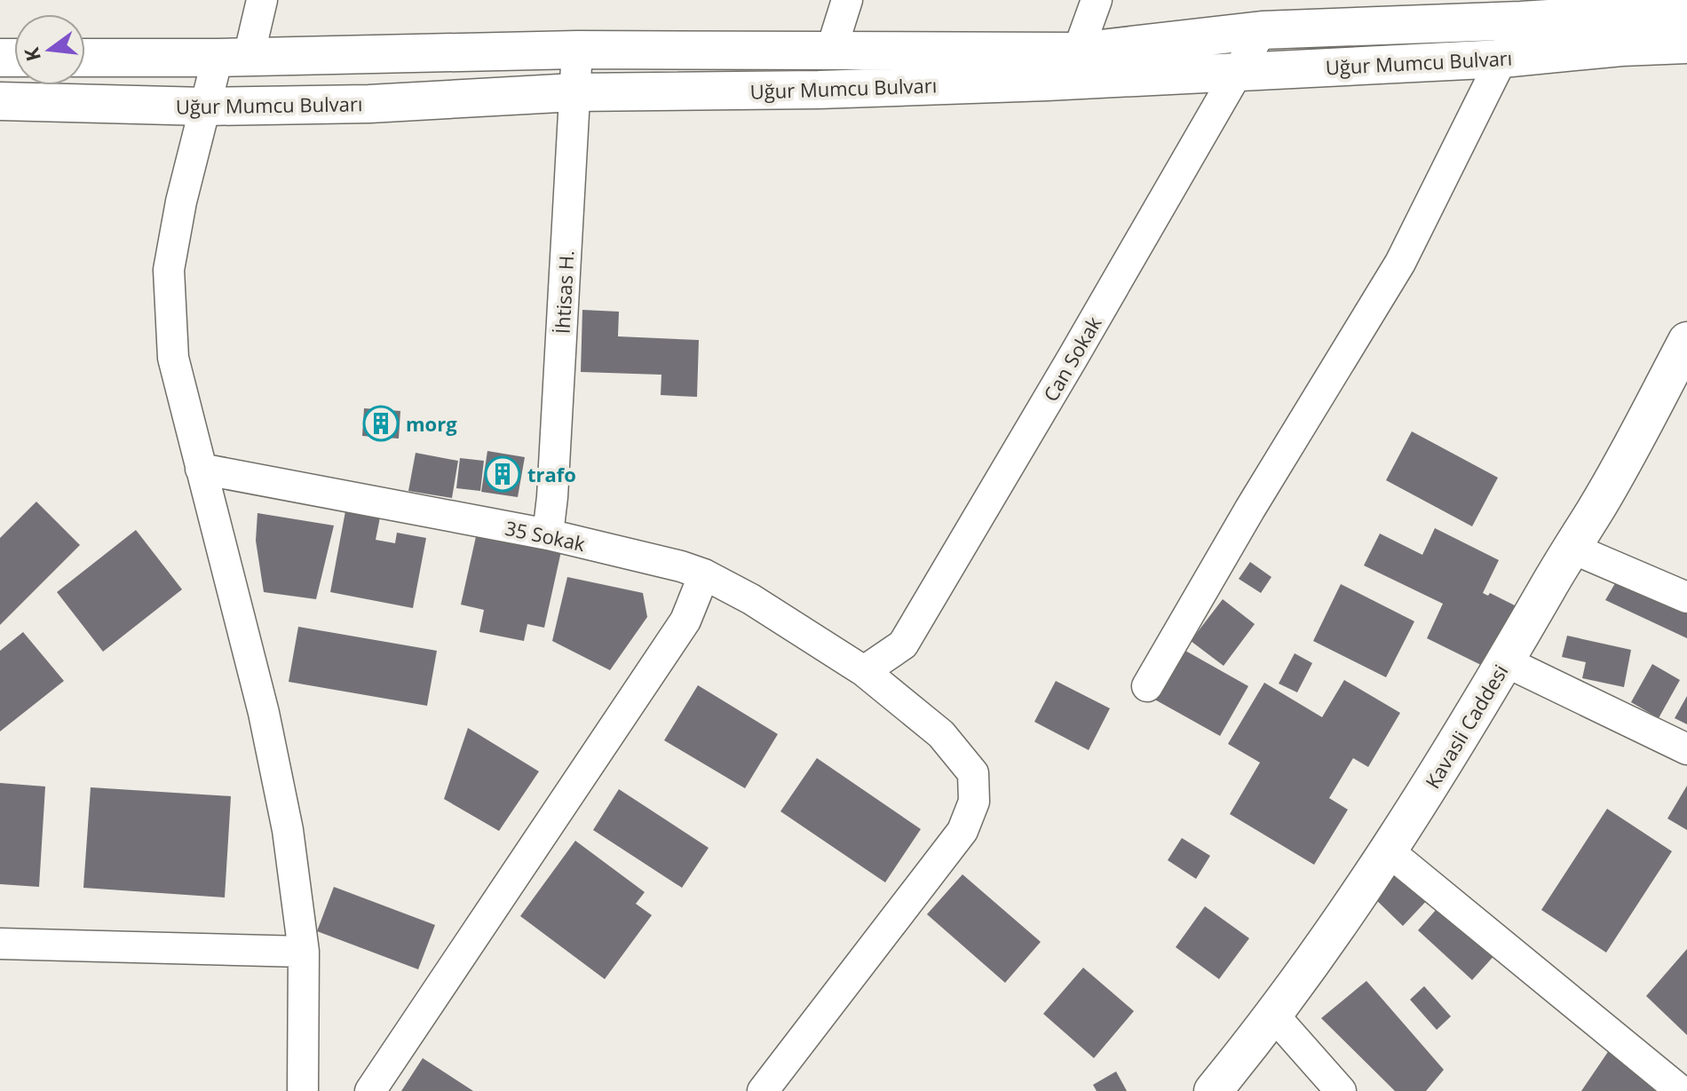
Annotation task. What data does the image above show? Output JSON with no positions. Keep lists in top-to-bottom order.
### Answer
{
  "streets": {
    "street": [
      "Uğur Mumcu Bulvarı",
      "İhtisas H.",
      "Can Sokak",
      "35 Sokak",
      "Kavasli Caddesi"
    ]
  },
  "crossings": [
    ["Uğur Mumcu Bulvarı", "İhtisas H."],
    ["Uğur Mumcu Bulvarı", "Can Sokak"],
    ["İhtisas H.", "35 Sokak"],
    ["Can Sokak", "35 Sokak"]
  ],
  "places": {
    "building": ["morg", "trafo"]
  },
  "north": "left"
}
